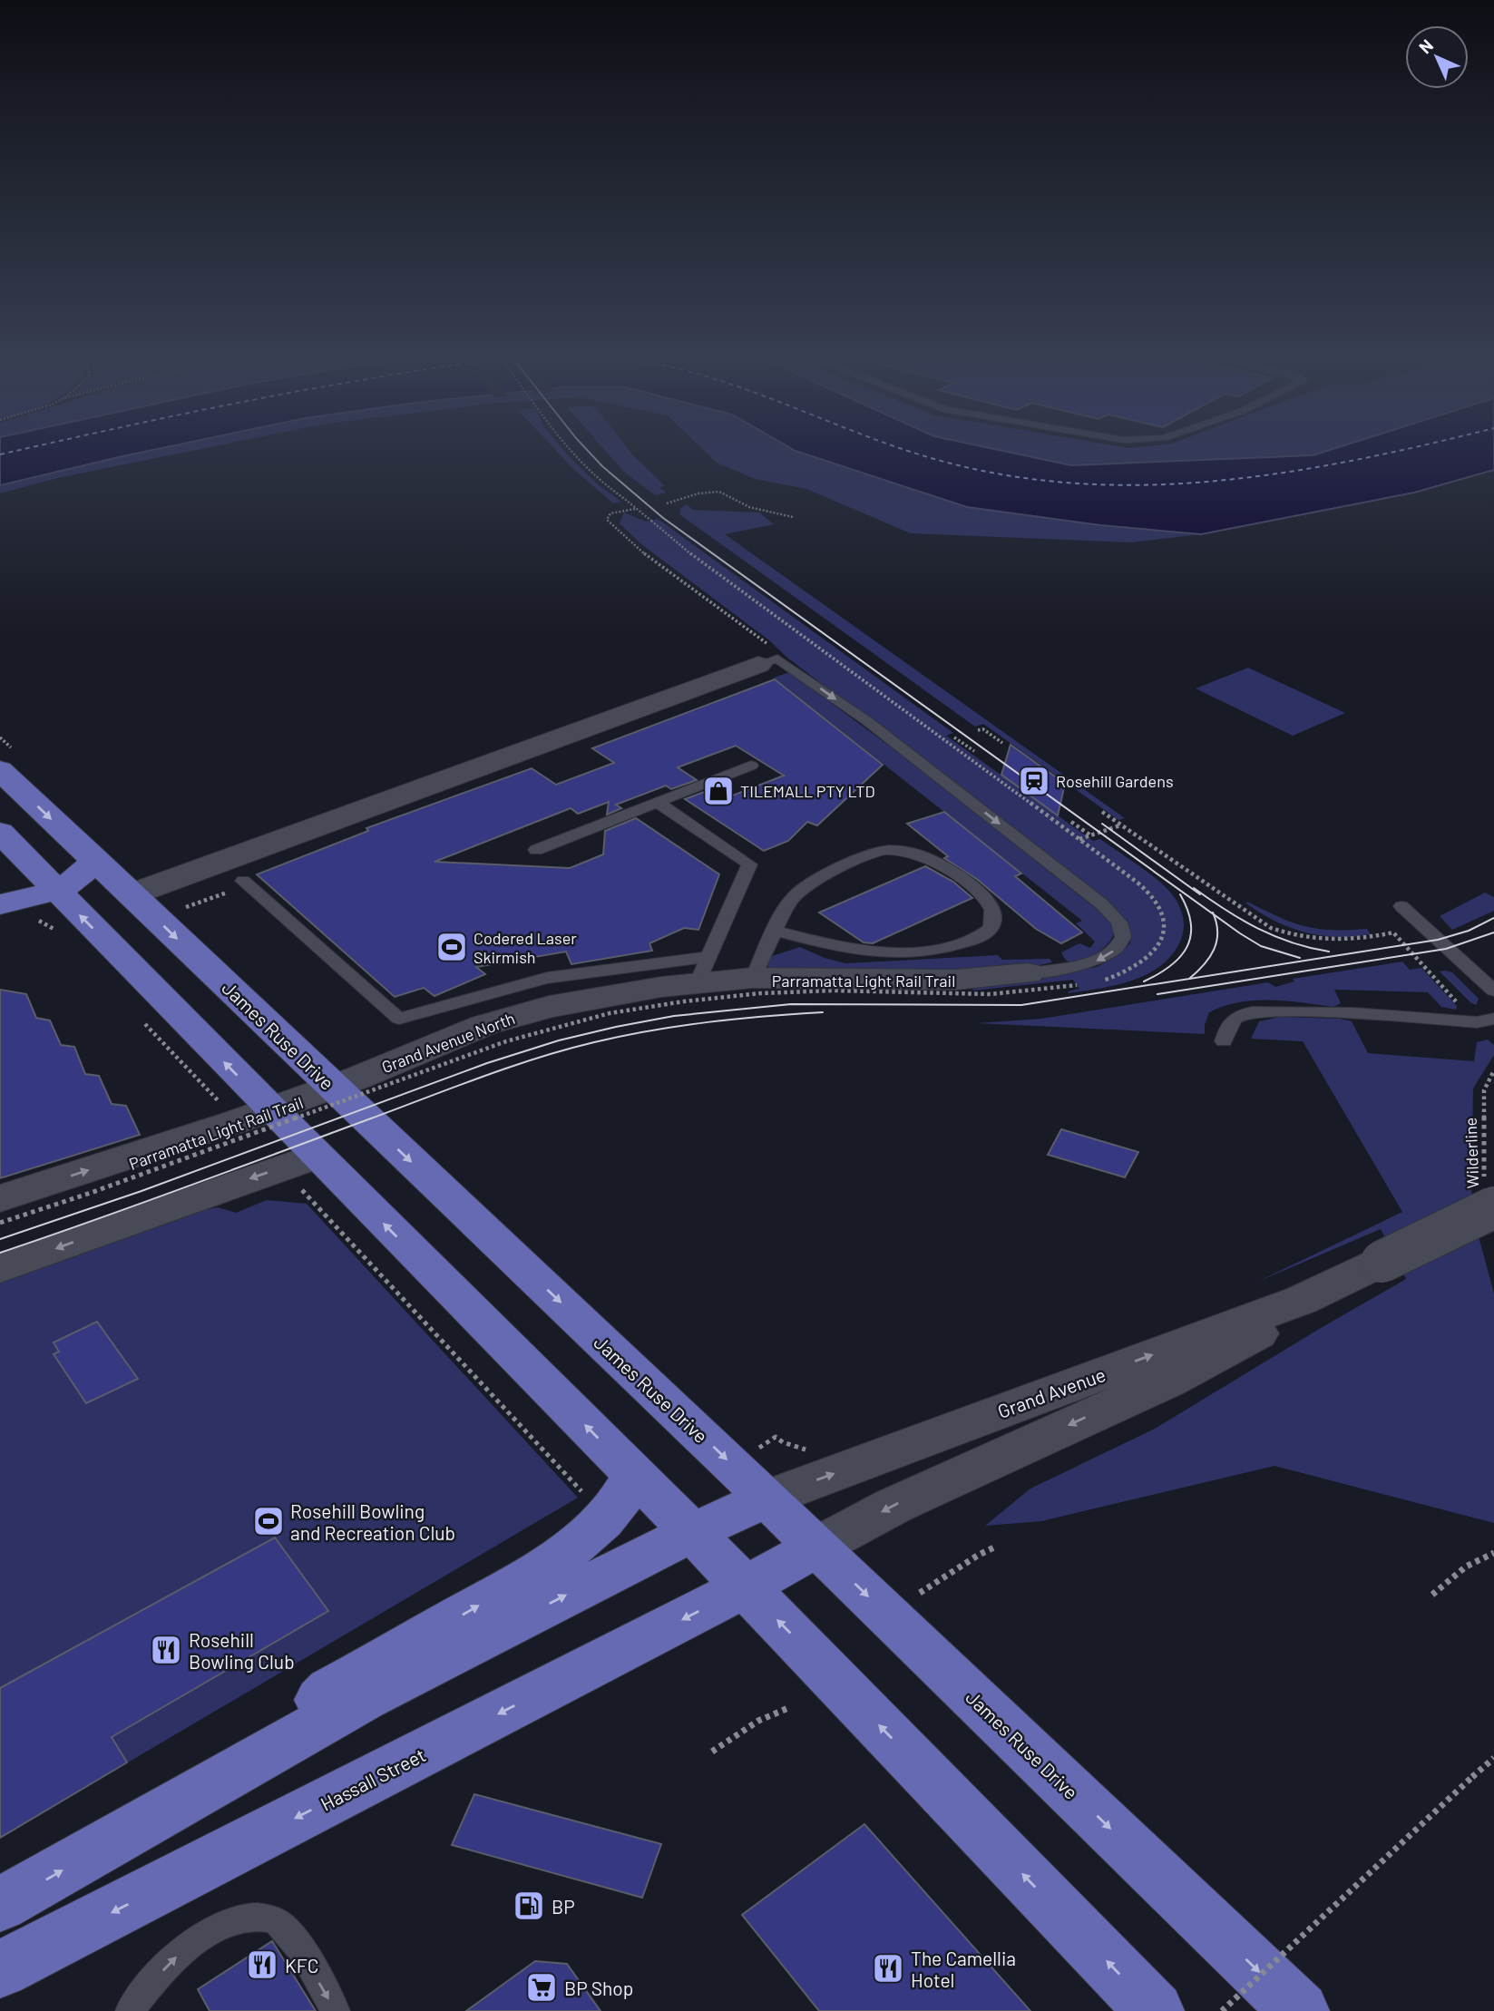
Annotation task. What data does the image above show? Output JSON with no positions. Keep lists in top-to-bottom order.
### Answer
{
  "streets": {
    "main road": ["James Ruse Drive", "Hassall Street"],
    "street": ["Grand Avenue North", "Grand Avenue"],
    "path": ["Parramatta Light Rail Trail", "Wilderline"]
  },
  "crossings": [
    ["James Ruse Drive", "Grand Avenue North"],
    ["James Ruse Drive", "Grand Avenue"],
    ["James Ruse Drive", "Hassall Street"],
    ["Wilderline", "Grand Avenue"],
    ["Grand Avenue", "Hassall Street"]
  ],
  "places": {
    "station": ["Rosehill Gardens"],
    "shop": ["TILEMALL PTY LTD"],
    "sports": ["Codered Laser Skirmish", "Rosehill Bowling and Recreation Club"],
    "restaurant": ["Rosehill Bowling Club", "KFC", "The Camellia Hotel"],
    "fuel station": ["BP"],
    "supermarket": ["BP Shop"]
  },
  "north": "top left"
}
